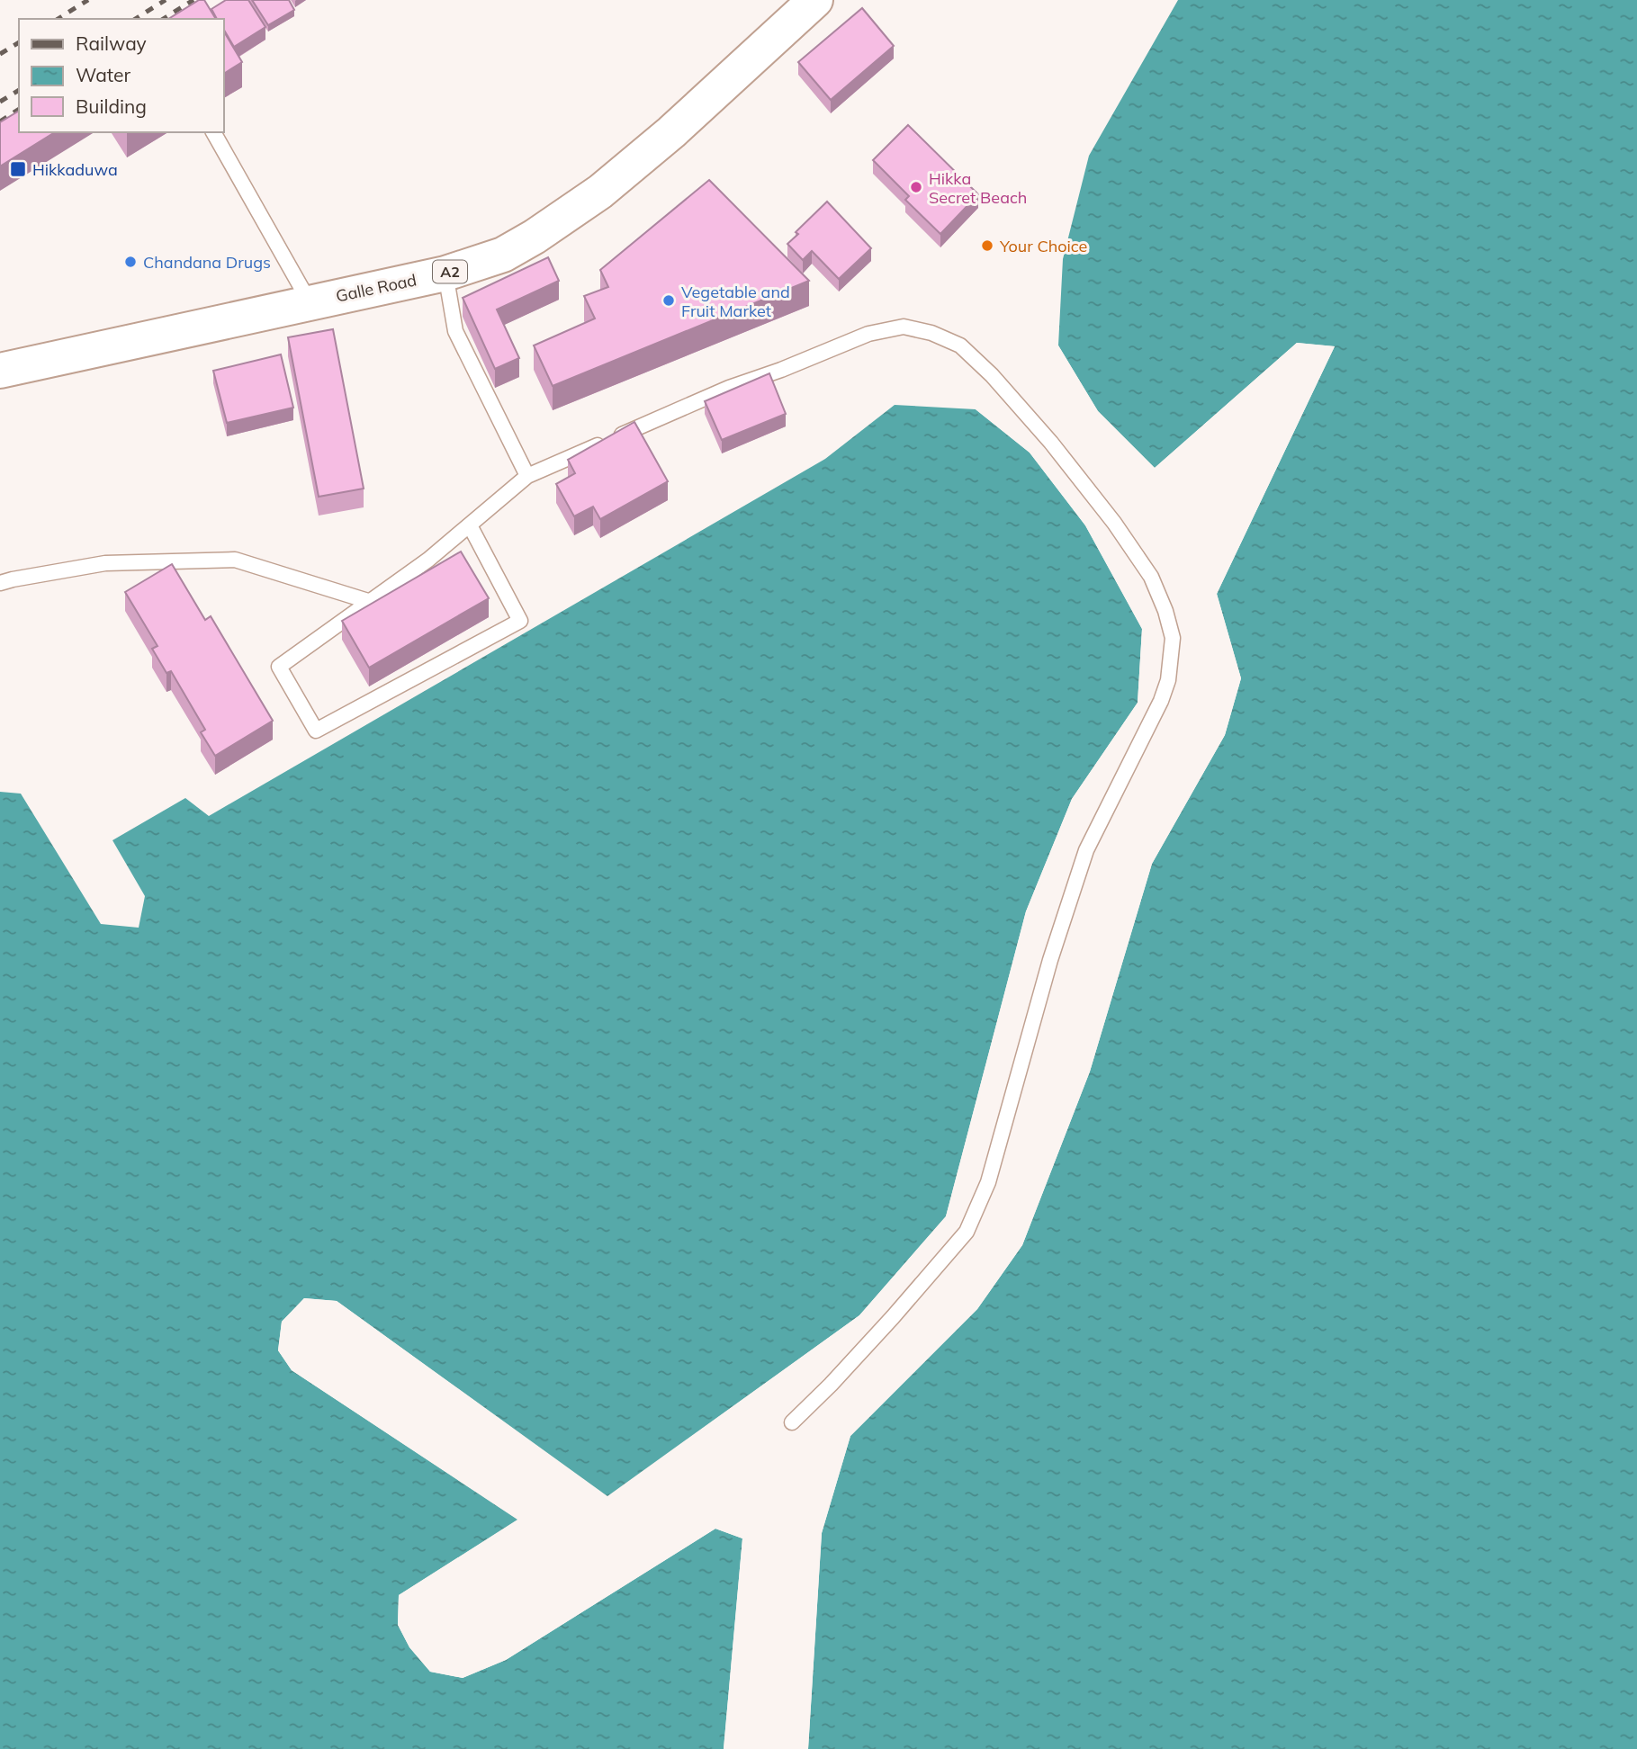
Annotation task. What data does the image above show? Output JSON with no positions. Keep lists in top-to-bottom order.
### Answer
{
  "streets": {
    "highway": ["A2", "Galle Road"]
  },
  "places": {
    "transit": ["Hikkaduwa"],
    "other": [
      "Hikka Secret Beach",
      "Your Choice",
      "Chandana Drugs",
      "Vegetable and Fruit Market"
    ]
  },
  "legend": ["Railway", "Water", "Building"]
}
